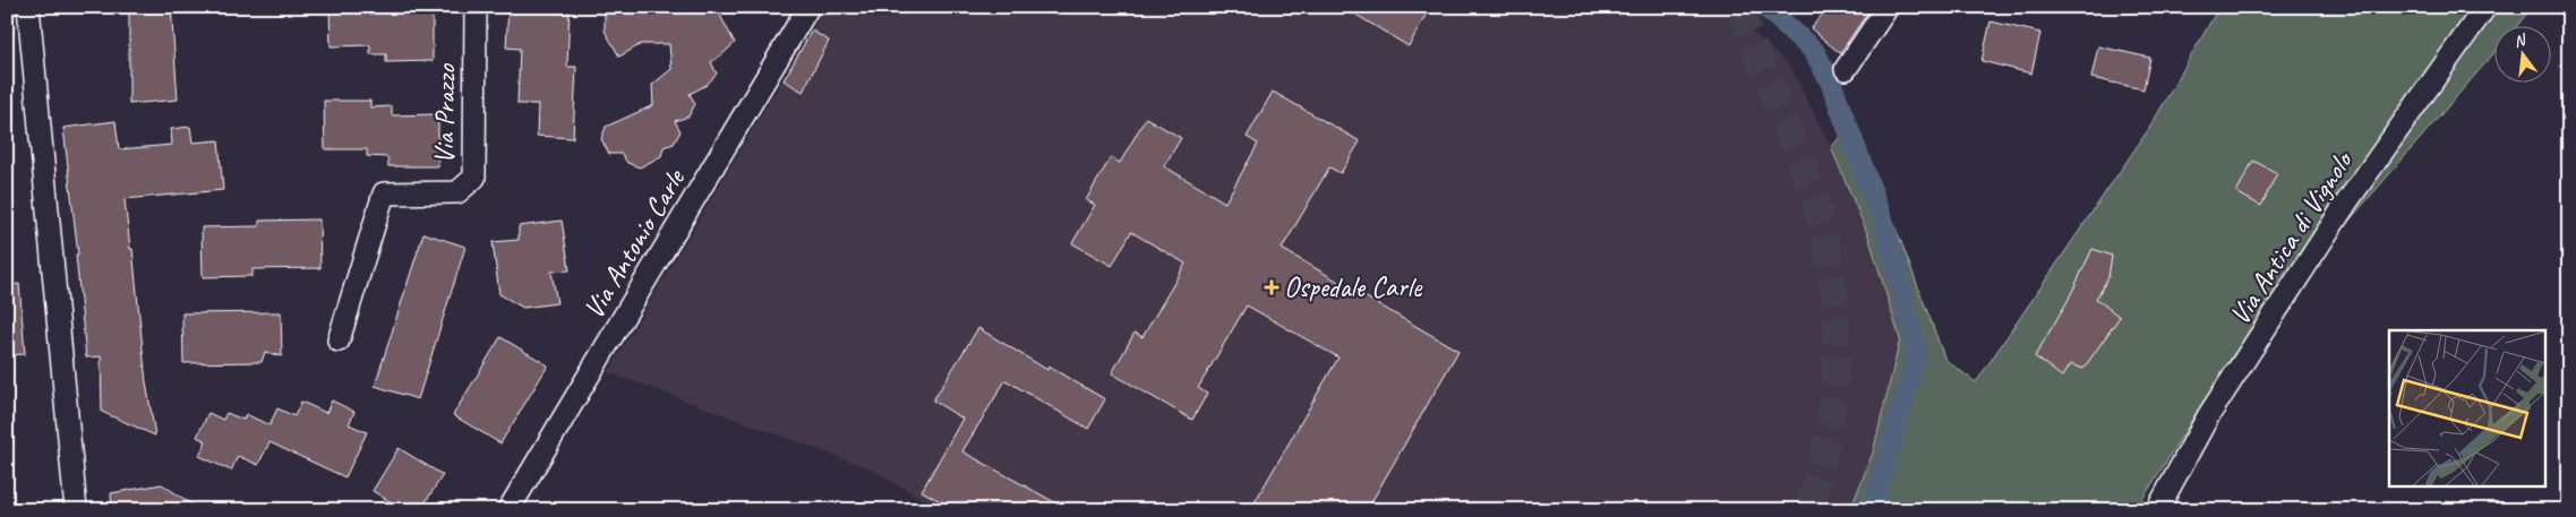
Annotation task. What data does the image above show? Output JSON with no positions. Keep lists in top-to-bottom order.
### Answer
{
  "streets": {
    "street": ["Via Prazzo", "Via Antica di Vignolo", "Via Antonio Carle"]
  },
  "places": {
    "health": ["Ospedale Carle"]
  },
  "north": "top"
}
